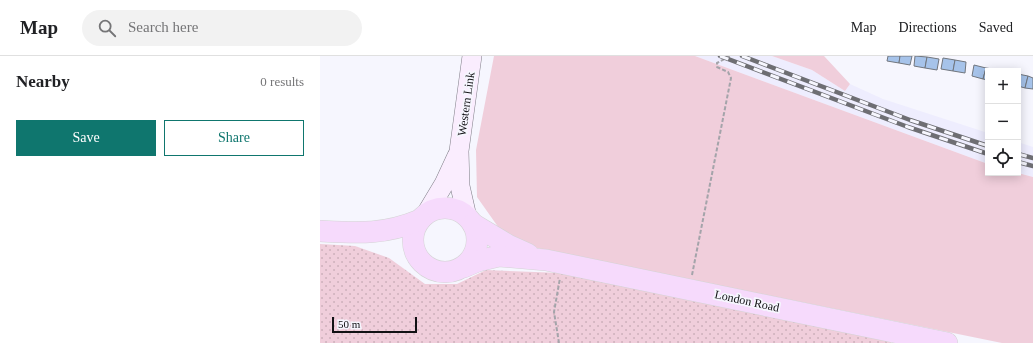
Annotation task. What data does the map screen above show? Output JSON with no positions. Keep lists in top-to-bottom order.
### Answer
{
  "streets": {
    "main road": ["Western Link", "London Road"]
  },
  "crossings": [
    ["Western Link", "London Road"]
  ],
  "scale_bar": "50 m",
  "page": {
    "header": "Map",
    "search": "Search here",
    "nav": ["Map", "Directions", "Saved"],
    "heading": ["Nearby", "0 results"],
    "map_buttons": ["+", "−"],
    "buttons": ["Save", "Share"],
    "scale": "50 m"
  }
}
